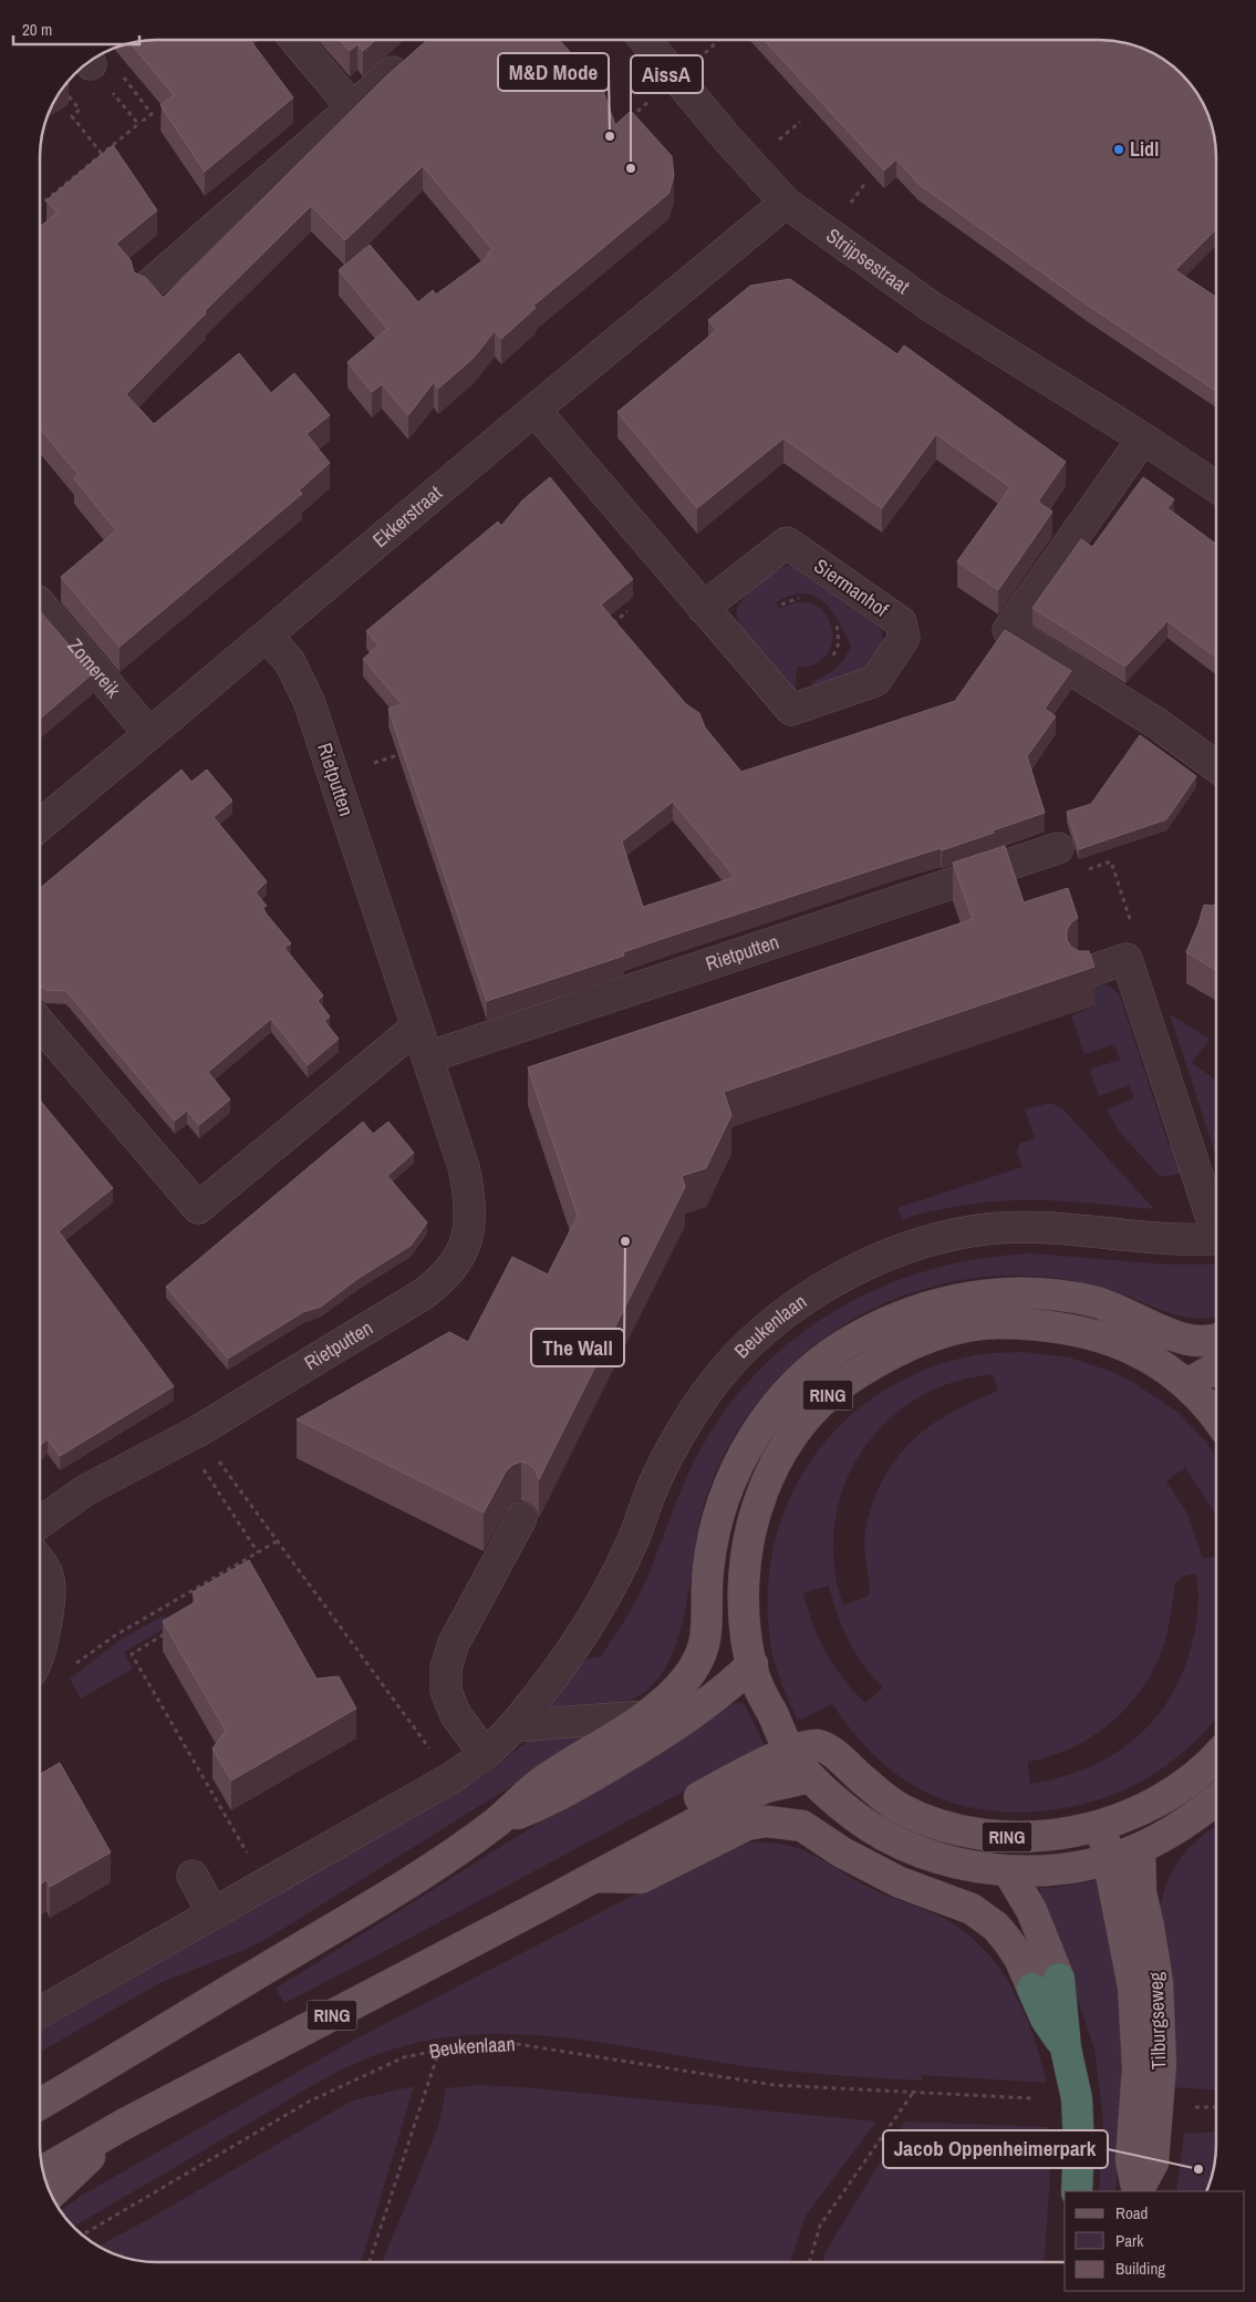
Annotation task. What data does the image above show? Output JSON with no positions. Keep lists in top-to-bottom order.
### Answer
{
  "streets": {
    "main road": ["RING", "Tilburgseweg"],
    "street": [
      "Strijpsestraat",
      "Ekkerstraat",
      "Siermanhof",
      "Zomereik",
      "Rietputten",
      "Beukenlaan"
    ]
  },
  "crossings": [
    ["Strijpsestraat", "Ekkerstraat"],
    ["Ekkerstraat", "Siermanhof"],
    ["Ekkerstraat", "Zomereik"],
    ["Ekkerstraat", "Rietputten"],
    ["RING", "Tilburgseweg"]
  ],
  "places": [
    "M&D Mode",
    "Lidl",
    "AissA",
    "The Wall",
    "Jacob Oppenheimerpark"
  ],
  "legend": ["Road", "Park", "Building"],
  "scale_bar": "20 m"
}
